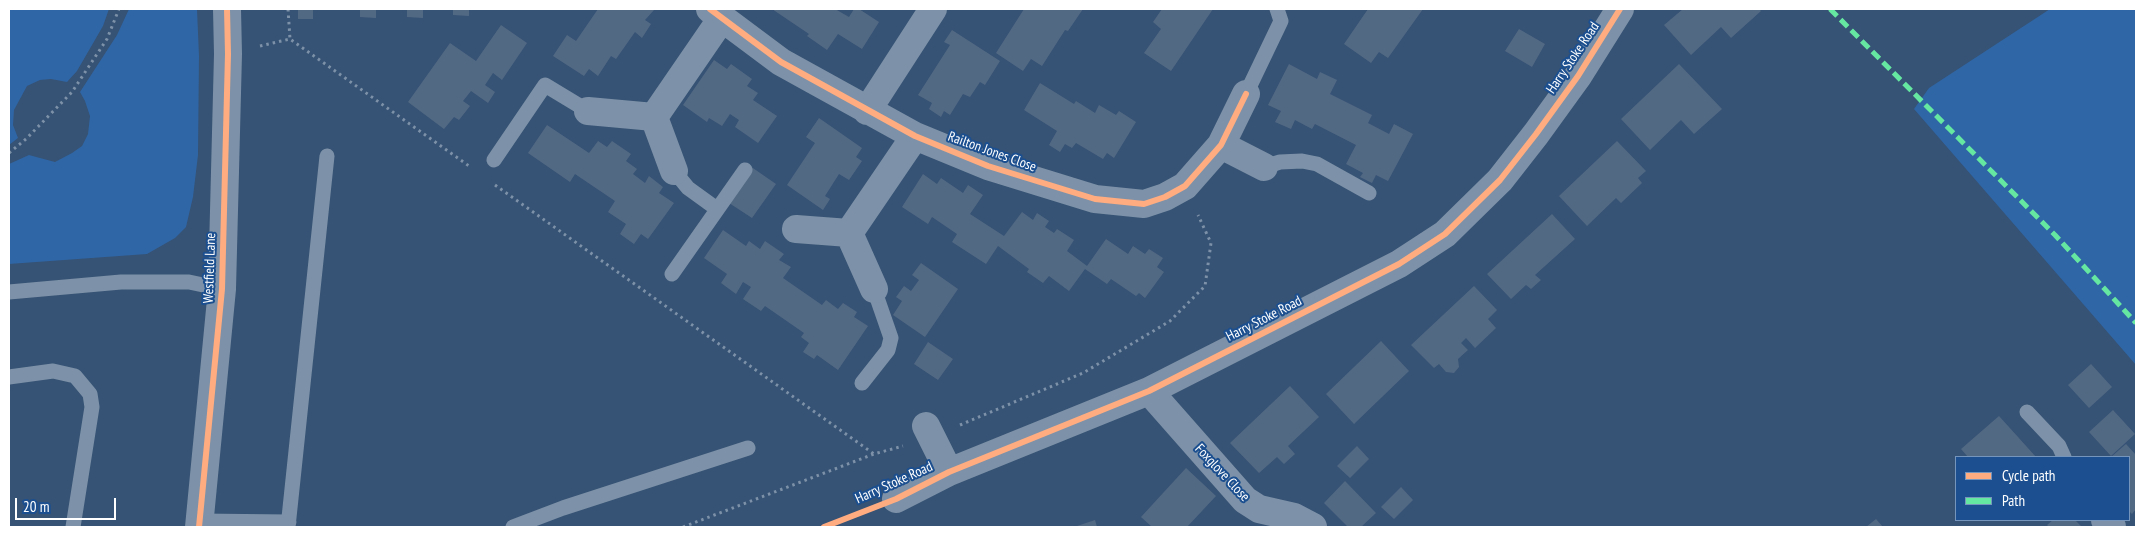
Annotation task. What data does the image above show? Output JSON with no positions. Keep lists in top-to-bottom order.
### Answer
{
  "streets": {
    "street": [
      "Harry Stoke Road",
      "Railton Jones Close",
      "Westfield Lane",
      "Foxglove Close"
    ]
  },
  "crossings": [
    ["Harry Stoke Road", "Foxglove Close"]
  ],
  "legend": ["Cycle path", "Path"],
  "scale_bar": "20 m"
}
